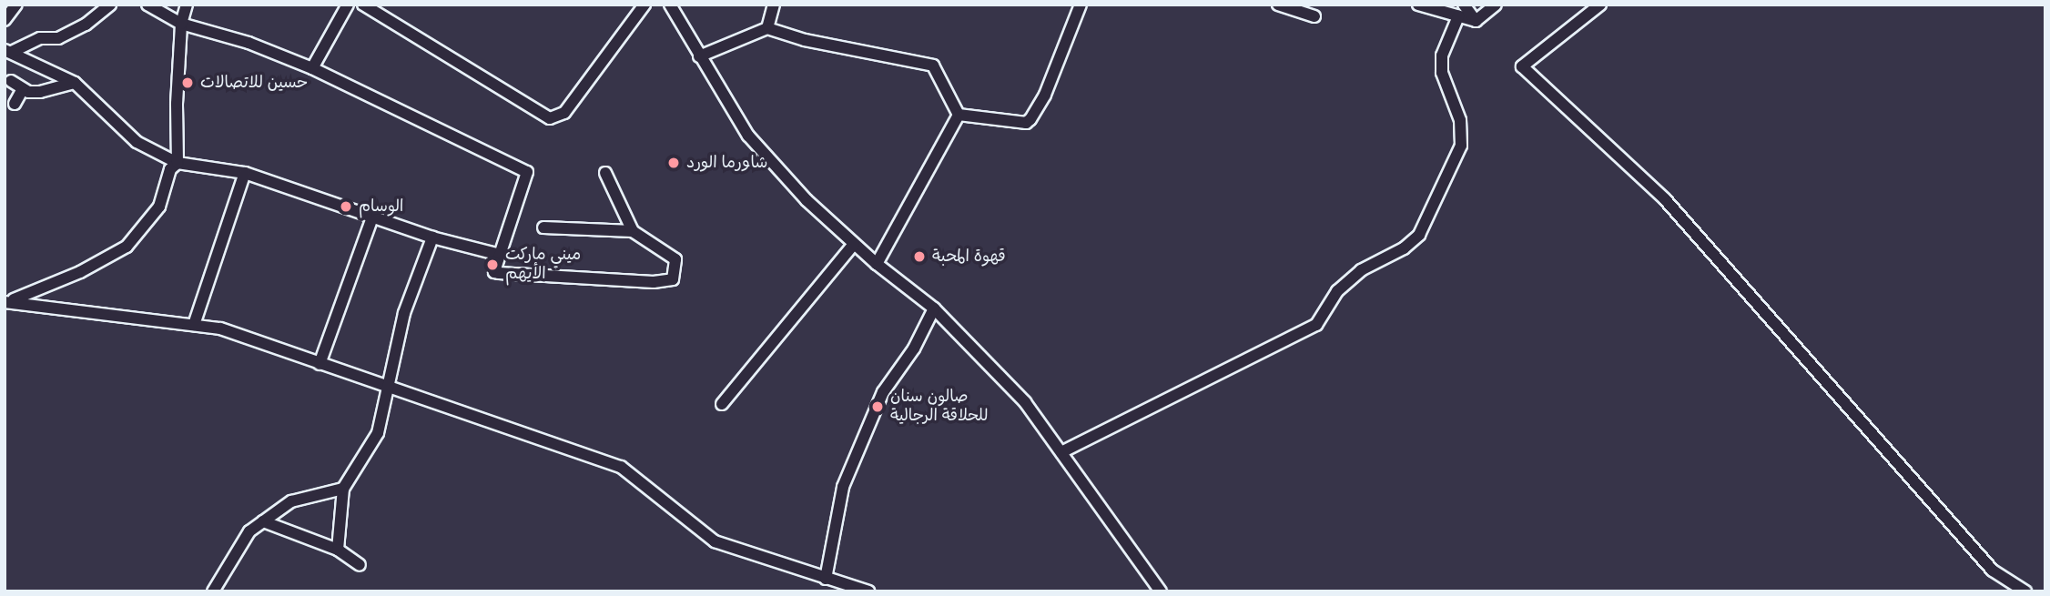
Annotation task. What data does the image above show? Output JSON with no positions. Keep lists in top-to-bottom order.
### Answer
{
  "places": [
    "حسين للاتصالات",
    "شاورما الورد",
    "الوسام",
    "قهوة المحبة",
    "ميني ماركت الأيهم",
    "صالون سنان للحلاقة الرجالية"
  ]
}
